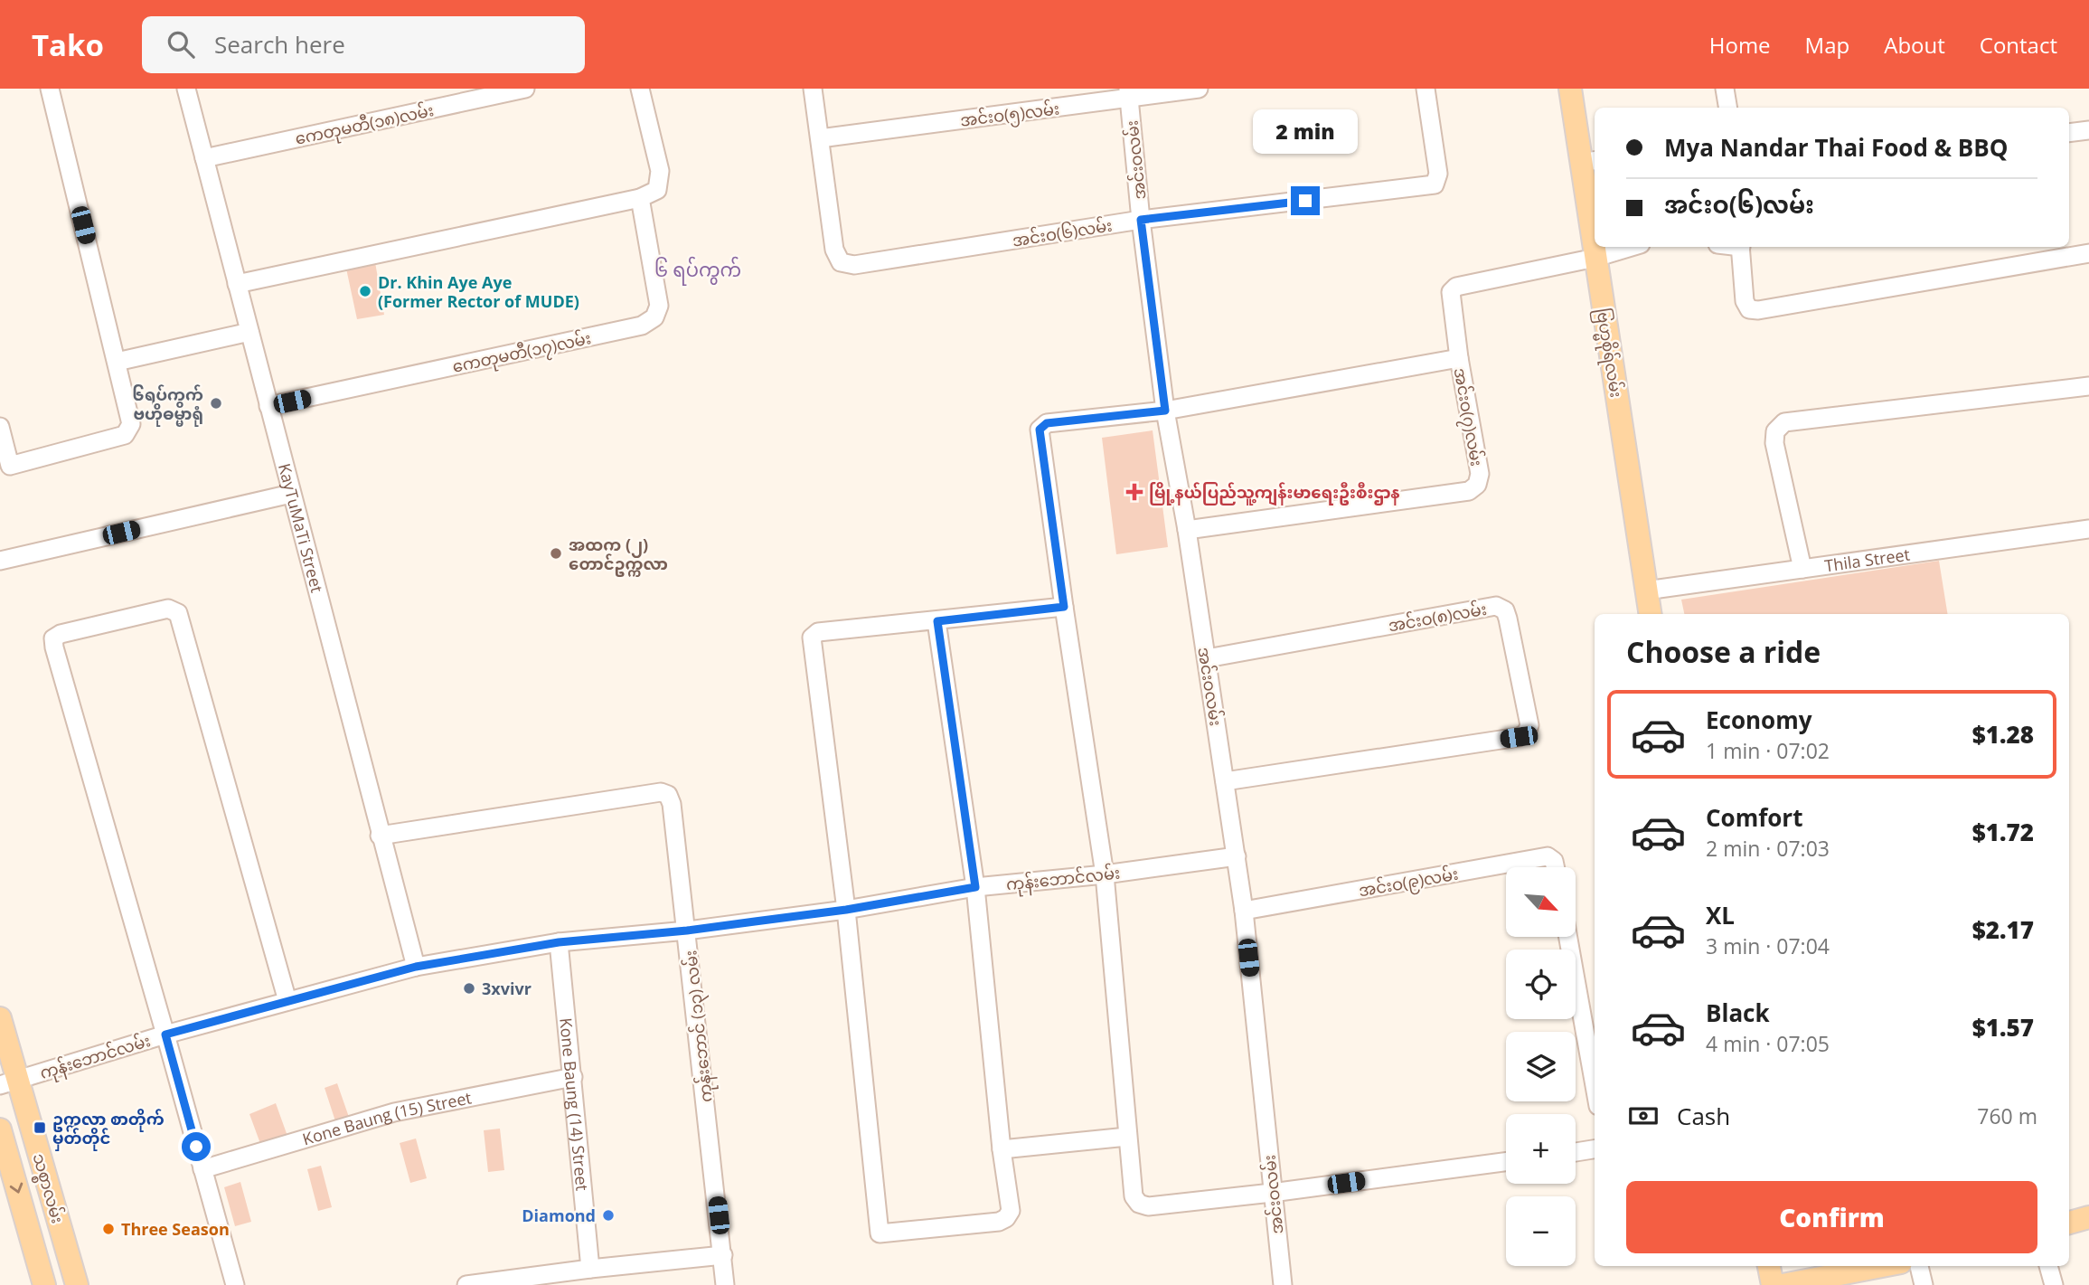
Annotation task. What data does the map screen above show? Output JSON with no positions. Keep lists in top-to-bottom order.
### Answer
{
  "streets": {
    "main road": ["ဗြဟ္မစိုရ်လမ်း", "သစ္စာလမ်း"],
    "street": [
      "အင်းဝ(၅)လမ်း",
      "ကေတုမတီ(၁၈)လမ်း",
      "အင်းဝလမ်း",
      "အင်းဝ(၆)လမ်း",
      "ကေတုမတီ(၁၇)လမ်း",
      "အင်းဝ(၇)လမ်း",
      "KayTuMaTi Street",
      "Thila Street",
      "အင်းဝ(၈)လမ်း",
      "ကုန်းဘောင်လမ်း",
      "အင်းဝ(၉)လမ်း",
      "ကုန်းဘောင် (၁၃) လမ်း",
      "Kone Baung (14) Street",
      "Kone Baung (15) Street"
    ]
  },
  "crossings": [
    ["အင်းဝ(၅)လမ်း", "အင်းဝလမ်း"],
    ["အင်းဝ(၅)လမ်း", "အင်းဝ(၆)လမ်း"],
    ["ကေတုမတီ(၁၈)လမ်း", "KayTuMaTi Street"],
    ["အင်းဝလမ်း", "အင်းဝ(၆)လမ်း"],
    ["အင်းဝလမ်း", "အင်းဝ(၇)လမ်း"],
    ["အင်းဝလမ်း", "အင်းဝ(၈)လမ်း"],
    ["အင်းဝလမ်း", "ကုန်းဘောင်လမ်း"],
    ["အင်းဝလမ်း", "အင်းဝ(၉)လမ်း"],
    ["ကေတုမတီ(၁၇)လမ်း", "KayTuMaTi Street"],
    ["ဗြဟ္မစိုရ်လမ်း", "အင်းဝ(၇)လမ်း"],
    ["ဗြဟ္မစိုရ်လမ်း", "Thila Street"],
    ["KayTuMaTi Street", "ကုန်းဘောင်လမ်း"],
    ["KayTuMaTi Street", "ကုန်းဘောင် (၁၃) လမ်း"],
    ["ကုန်းဘောင်လမ်း", "ကုန်းဘောင် (၁၃) လမ်း"],
    ["ကုန်းဘောင်လမ်း", "Kone Baung (14) Street"],
    ["ကုန်းဘောင်လမ်း", "သစ္စာလမ်း"],
    ["Kone Baung (14) Street", "Kone Baung (15) Street"]
  ],
  "districts": ["၆ ရပ်ကွက်"],
  "places": {
    "other": [
      "Dr. Khin Aye Aye (Former Rector of MUDE)",
      "၆ရပ်ကွက် ဗဟိုဓမ္မာရုံ",
      "အထက (၂) တောင်ဥက္ကလာ",
      "3xvivr",
      "Diamond",
      "Three Season"
    ],
    "health": ["မြို့နယ်ပြည်သူ့ကျန်းမာရေးဦးစီးဌာန"],
    "transit": ["ဥက္ကလာ စာတိုက် မှတ်တိုင်"]
  },
  "north": "bottom right",
  "page": {
    "header": "Tako",
    "search": "Search here",
    "nav": [
      "Home",
      "Map",
      "About",
      "Contact"
    ],
    "banner": ["Mya Nandar Thai Food & BBQ", "အင်းဝ(၆)လမ်း"],
    "bubble": "2 min",
    "heading": "Choose a ride",
    "list": [
      {
        "name": "Economy",
        "note": "1 min · 07:02",
        "value": "$1.28"
      },
      {
        "name": "Comfort",
        "note": "2 min · 07:03",
        "value": "$1.72"
      },
      {
        "name": "XL",
        "note": "3 min · 07:04",
        "value": "$2.17"
      },
      {
        "name": "Black",
        "note": "4 min · 07:05",
        "value": "$1.57"
      }
    ],
    "map_buttons": ["+", "−"],
    "pay": ["Cash", "760 m"],
    "buttons": "Confirm"
  }
}
